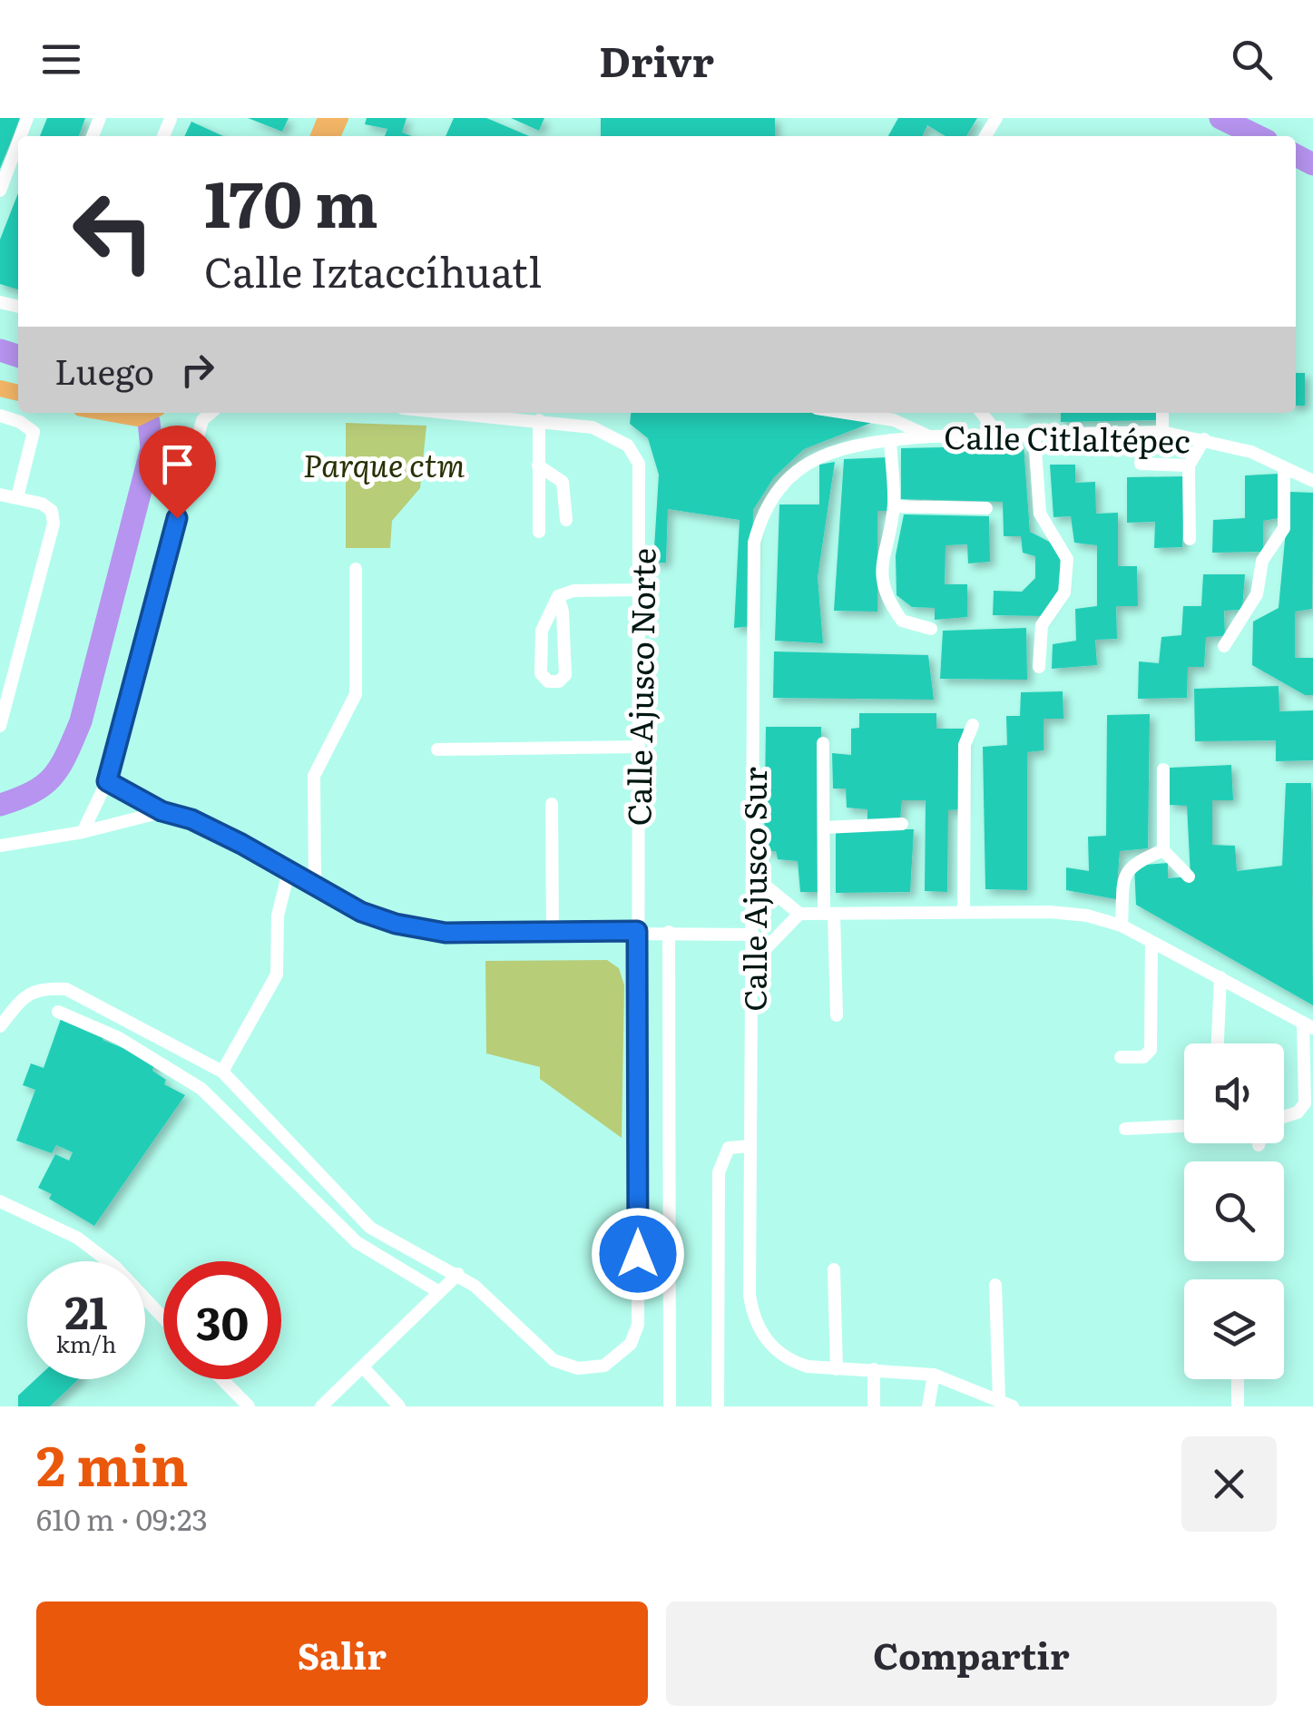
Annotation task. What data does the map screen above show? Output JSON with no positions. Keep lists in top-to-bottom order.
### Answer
{
  "streets": {
    "street": ["Calle Citlaltépec", "Calle Ajusco Norte", "Calle Ajusco Sur"]
  },
  "crossings": [
    ["Calle Citlaltépec", "Calle Ajusco Sur"]
  ],
  "parks": ["Parque ctm"],
  "page": {
    "header": "Drivr",
    "turn": ["170 m", "Calle Iztaccíhuatl"],
    "then": "Luego",
    "speed": "21 km/h",
    "limit": "30",
    "heading": ["2 min", "610 m · 09:23"],
    "buttons": ["Salir", "Compartir"]
  }
}
